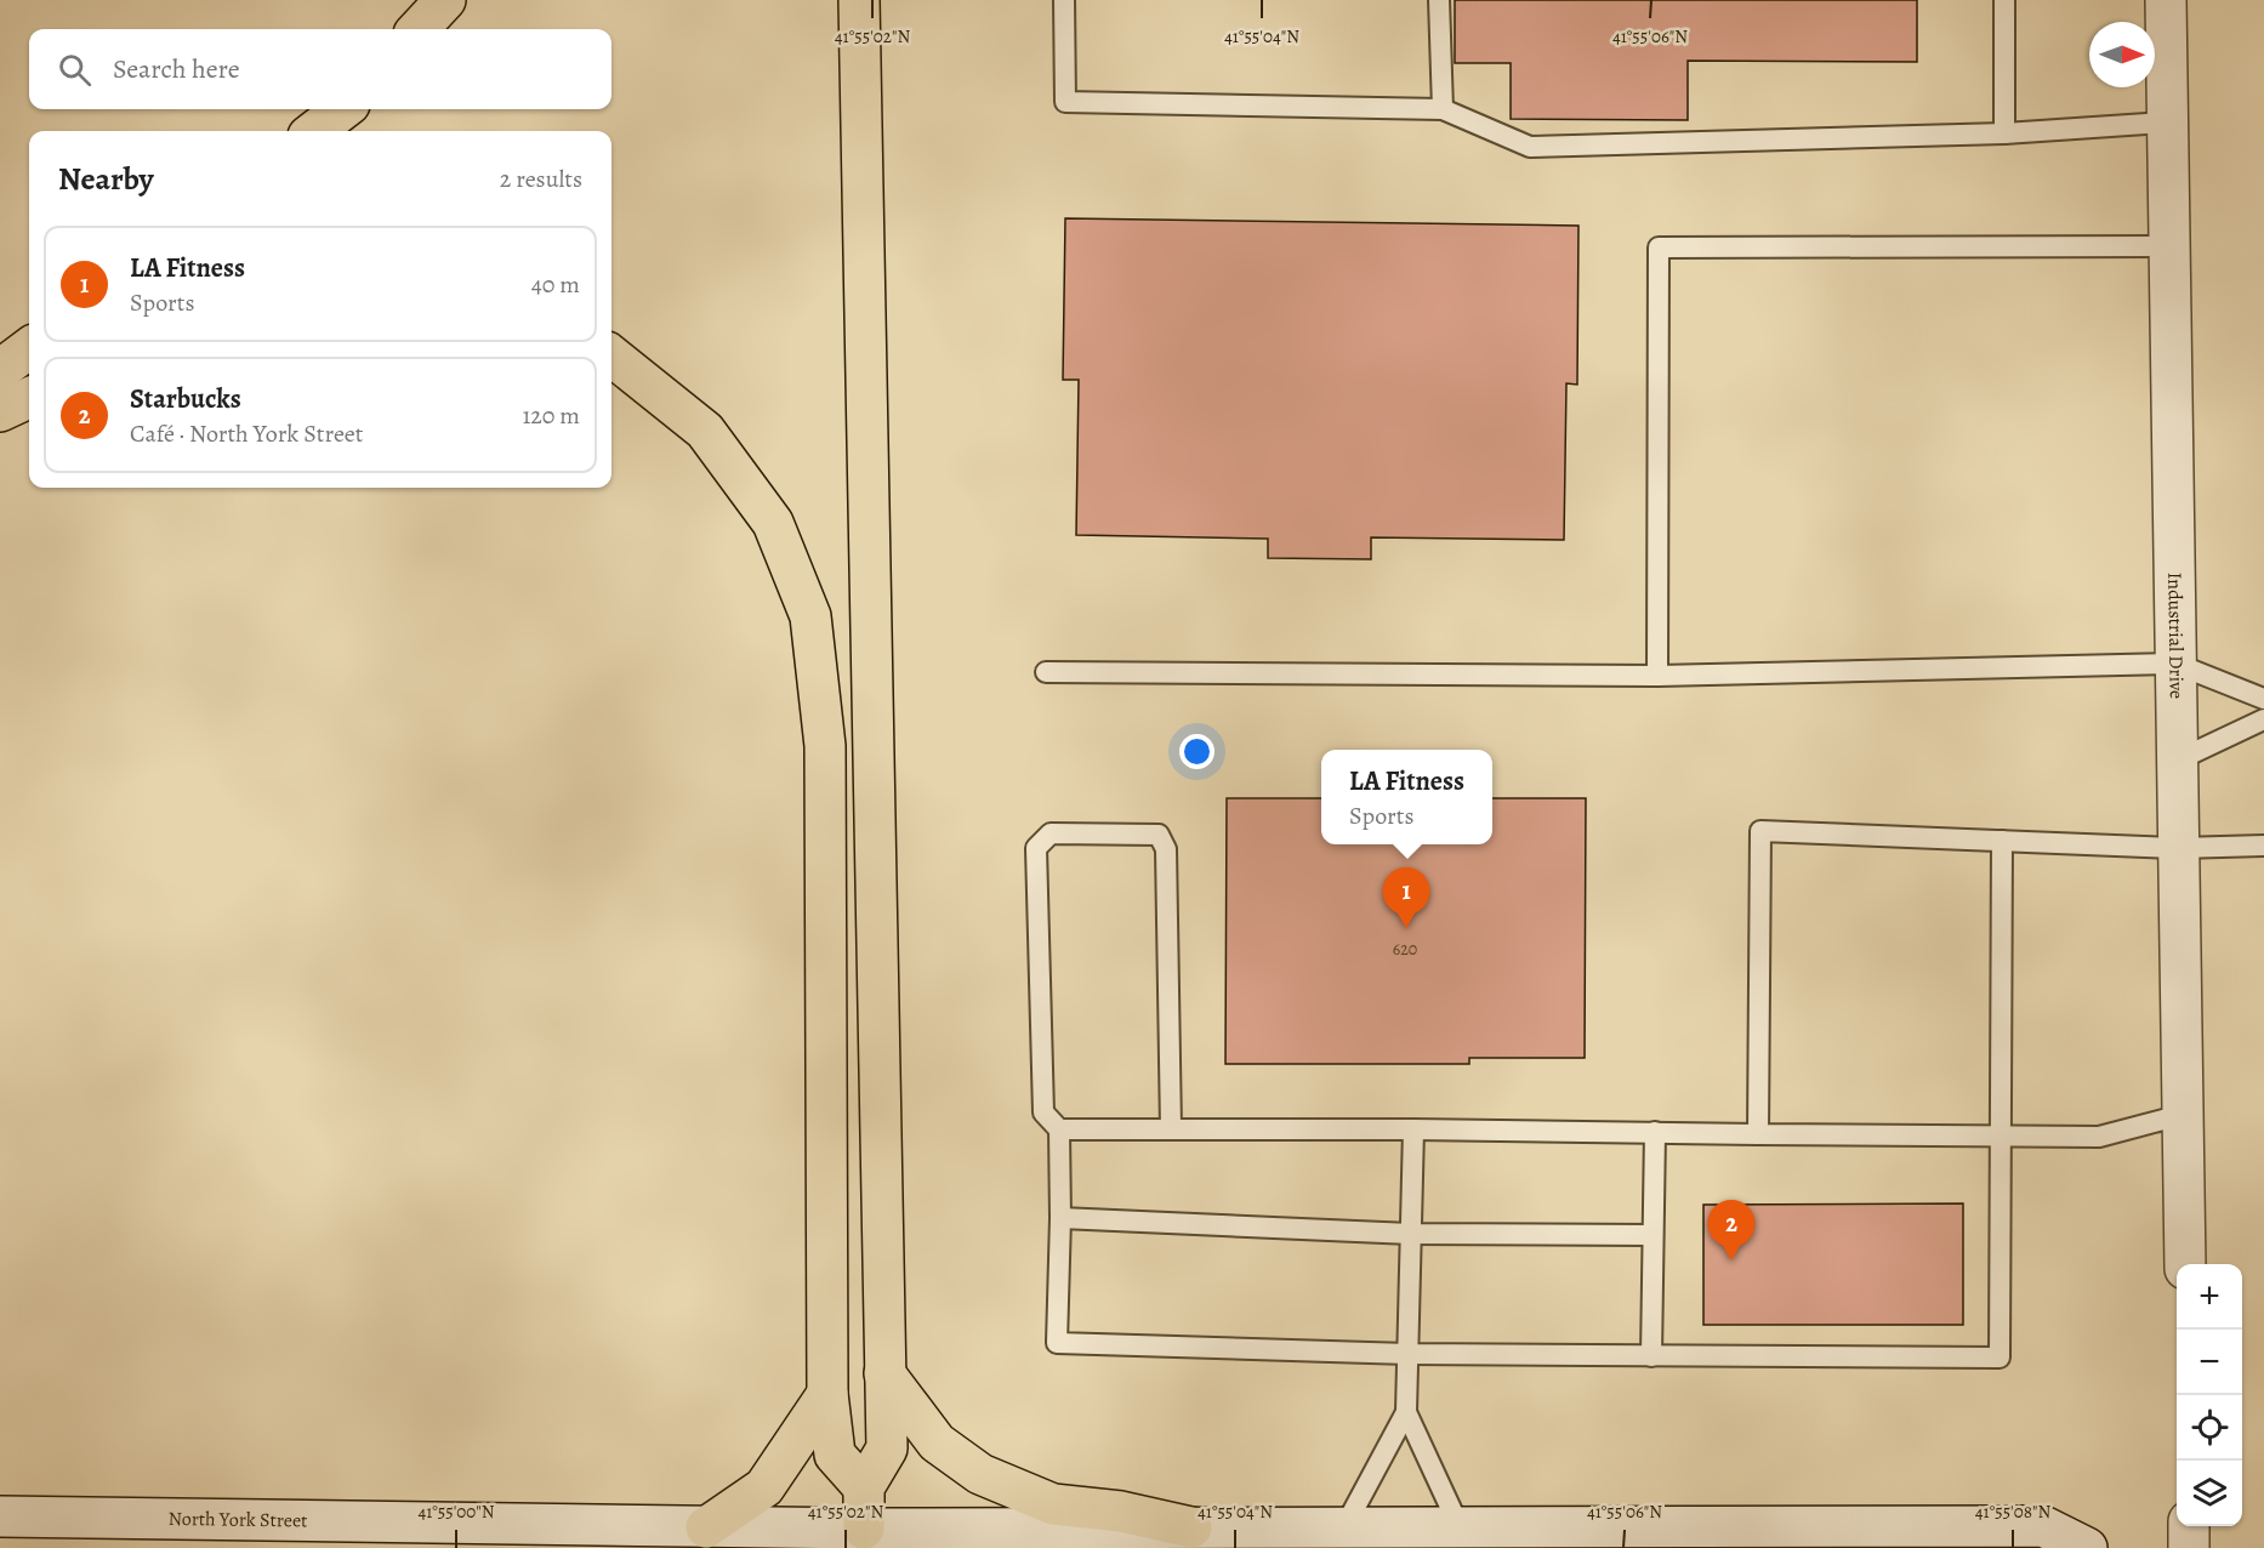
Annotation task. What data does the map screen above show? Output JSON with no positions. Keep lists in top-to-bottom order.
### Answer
{
  "streets": {
    "main road": ["Industrial Drive", "North York Street"]
  },
  "house_numbers": ["620"],
  "north": "right",
  "page": {
    "search": "Search here",
    "heading": ["Nearby", "2 results"],
    "list": [
      {
        "mark": "1",
        "name": "LA Fitness",
        "note": "Sports",
        "value": "40 m"
      },
      {
        "mark": "2",
        "name": "Starbucks",
        "note": "Café · North York Street",
        "value": "120 m"
      }
    ],
    "popup": ["LA Fitness", "Sports"],
    "pins": ["1", "2"],
    "map_buttons": ["+", "−"]
  },
  "coordinates": [
    "41°55'02\"N",
    "41°55'04\"N",
    "41°55'06\"N",
    "41°55'00\"N",
    "41°55'08\"N"
  ]
}
